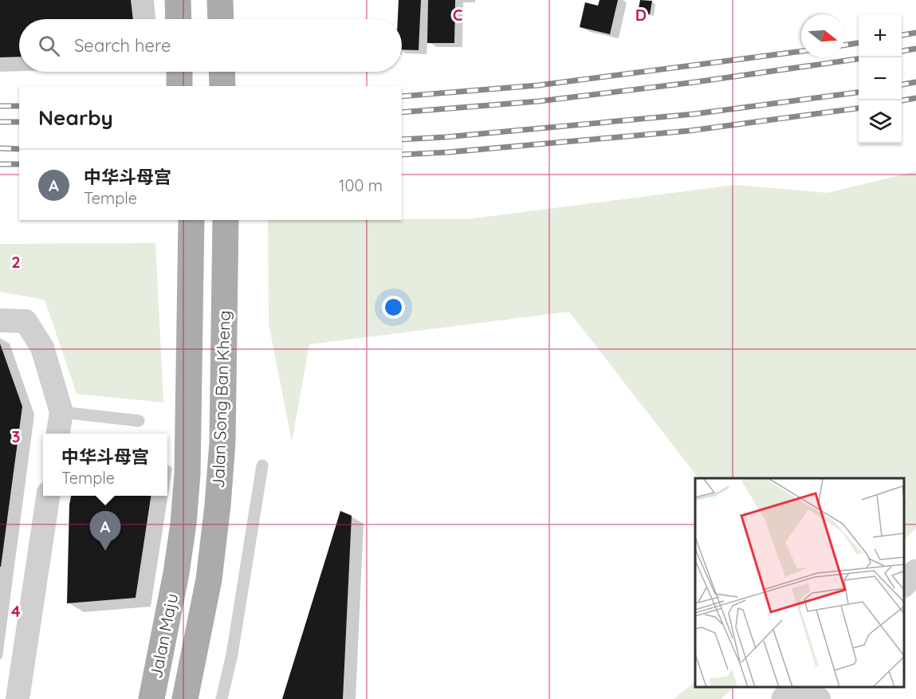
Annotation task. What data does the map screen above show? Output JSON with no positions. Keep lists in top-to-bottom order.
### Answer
{
  "streets": {
    "main road": ["Jalan Song Ban Kheng", "Jalan Maju"]
  },
  "crossings": [
    ["Jalan Song Ban Kheng", "Jalan Maju"]
  ],
  "north": "right",
  "page": {
    "map_buttons": ["+", "−"],
    "search": "Search here",
    "heading": "Nearby",
    "list": [
      {
        "mark": "A",
        "name": "中华斗母宫",
        "note": "Temple",
        "value": "100 m"
      }
    ],
    "popup": ["中华斗母宫", "Temple"],
    "pins": "A"
  },
  "grid": {
    "columns": ["C", "D"],
    "rows": ["2", "3", "4"]
  }
}
